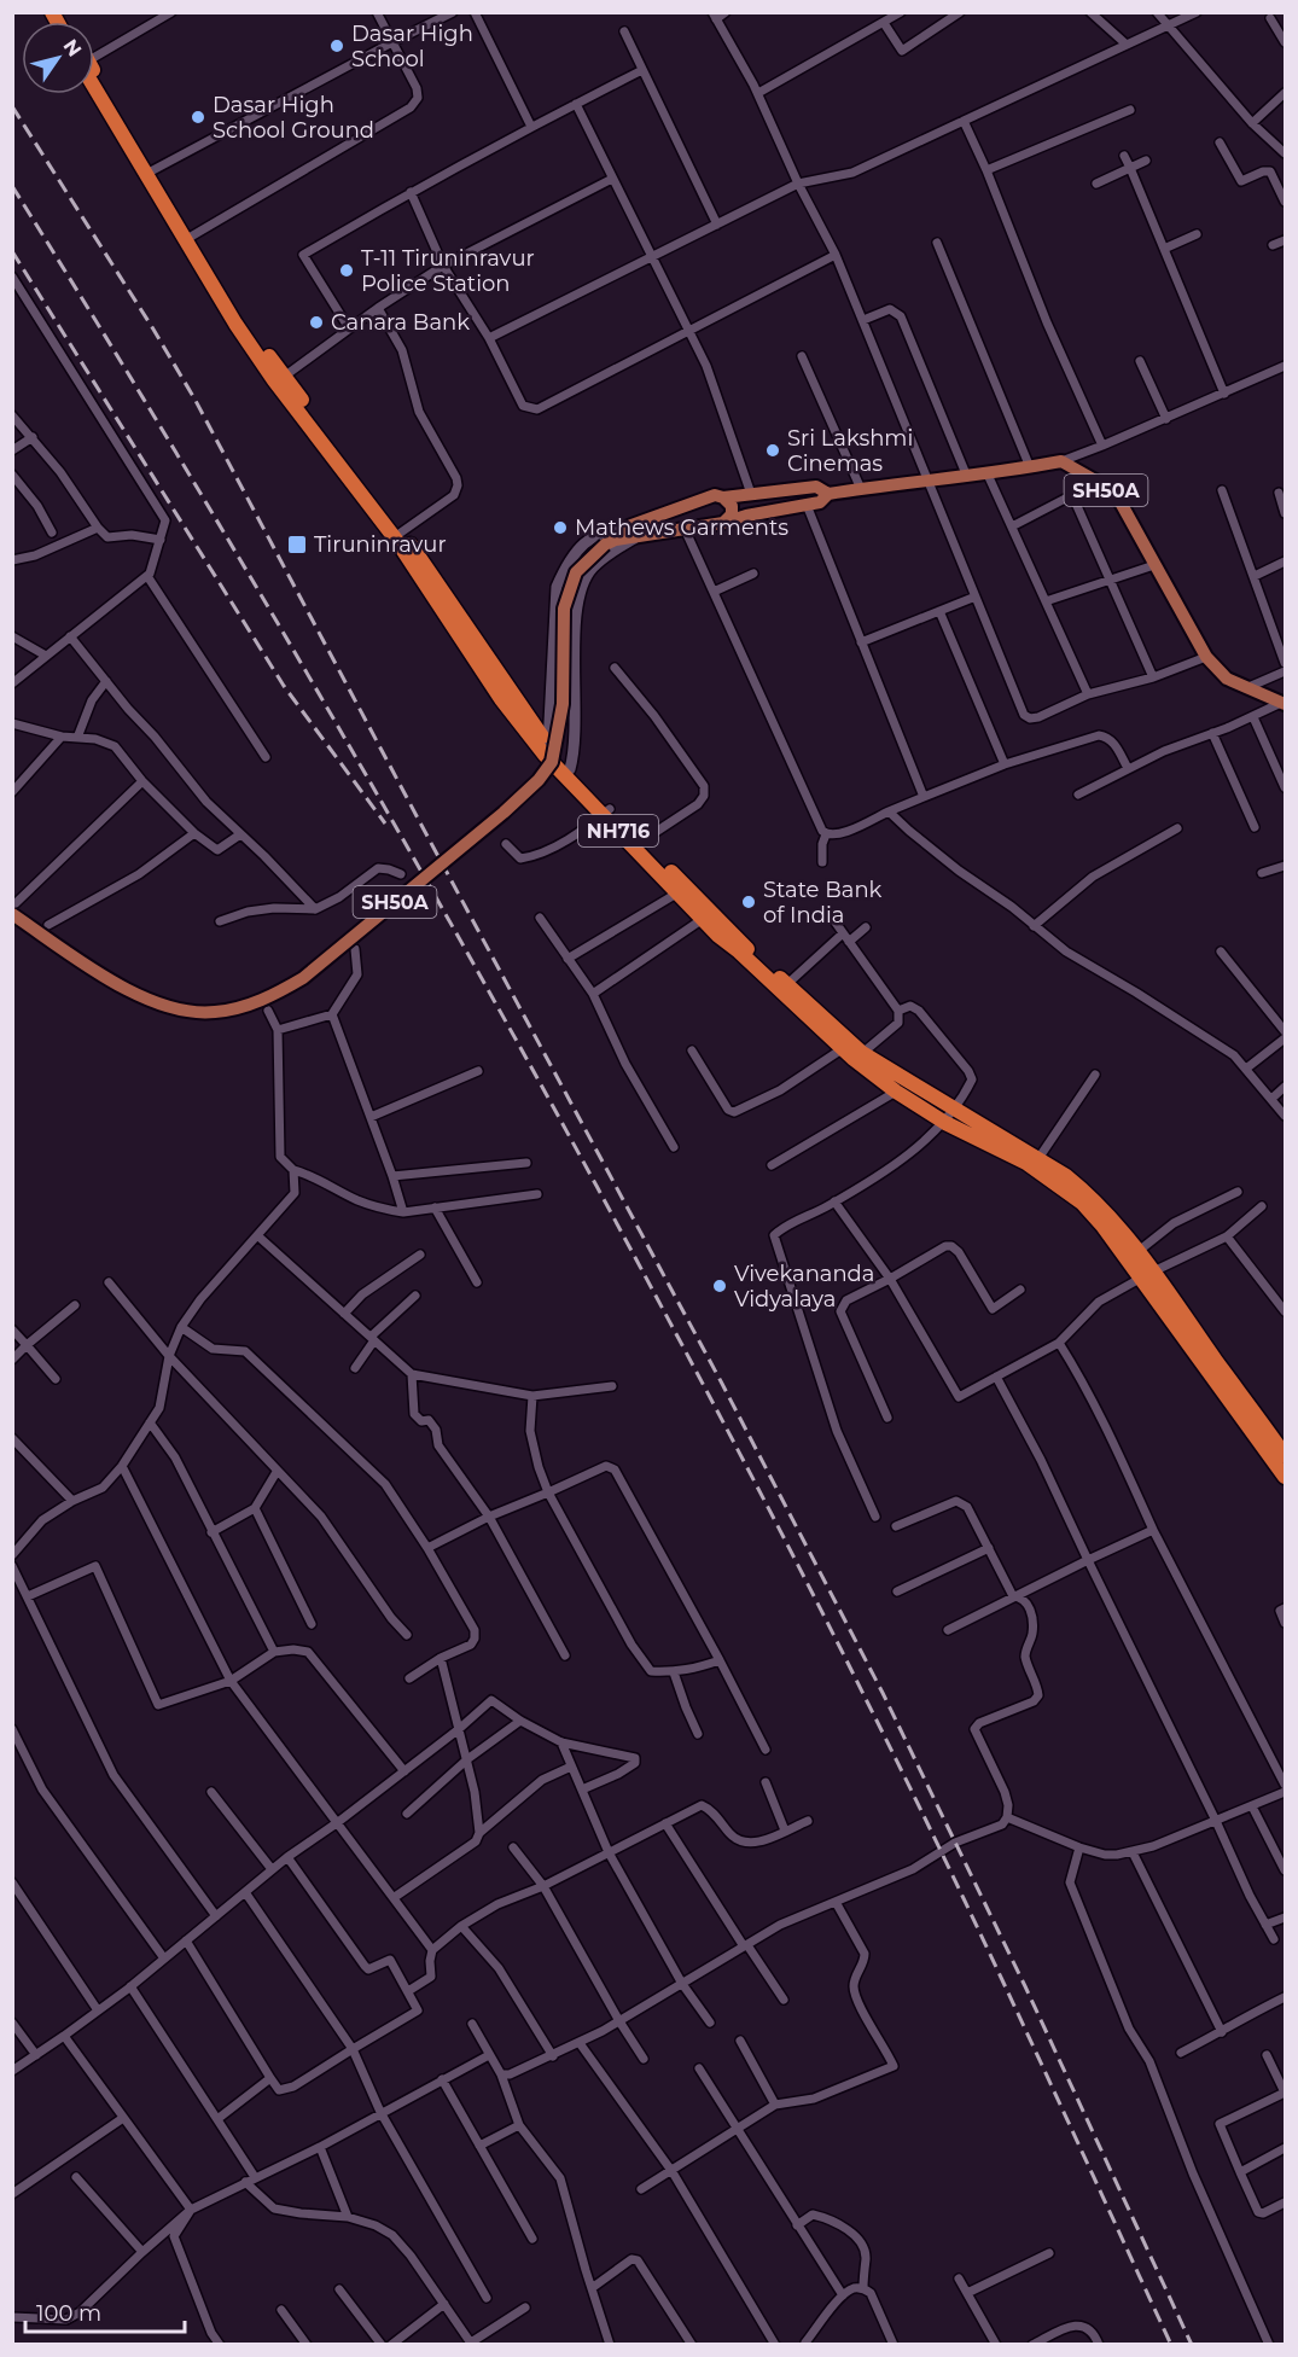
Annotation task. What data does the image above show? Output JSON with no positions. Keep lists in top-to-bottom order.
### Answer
{
  "streets": {
    "highway": ["NH716"],
    "main road": ["SH50A"]
  },
  "places": {
    "other": [
      "Dasar High School",
      "Dasar High School Ground",
      "T-11 Tiruninravur Police Station",
      "Canara Bank",
      "Sri Lakshmi Cinemas",
      "Mathews Garments",
      "State Bank of India",
      "Vivekananda Vidyalaya"
    ],
    "transit": ["Tiruninravur"]
  },
  "scale_bar": "100 m",
  "north": "top right"
}
